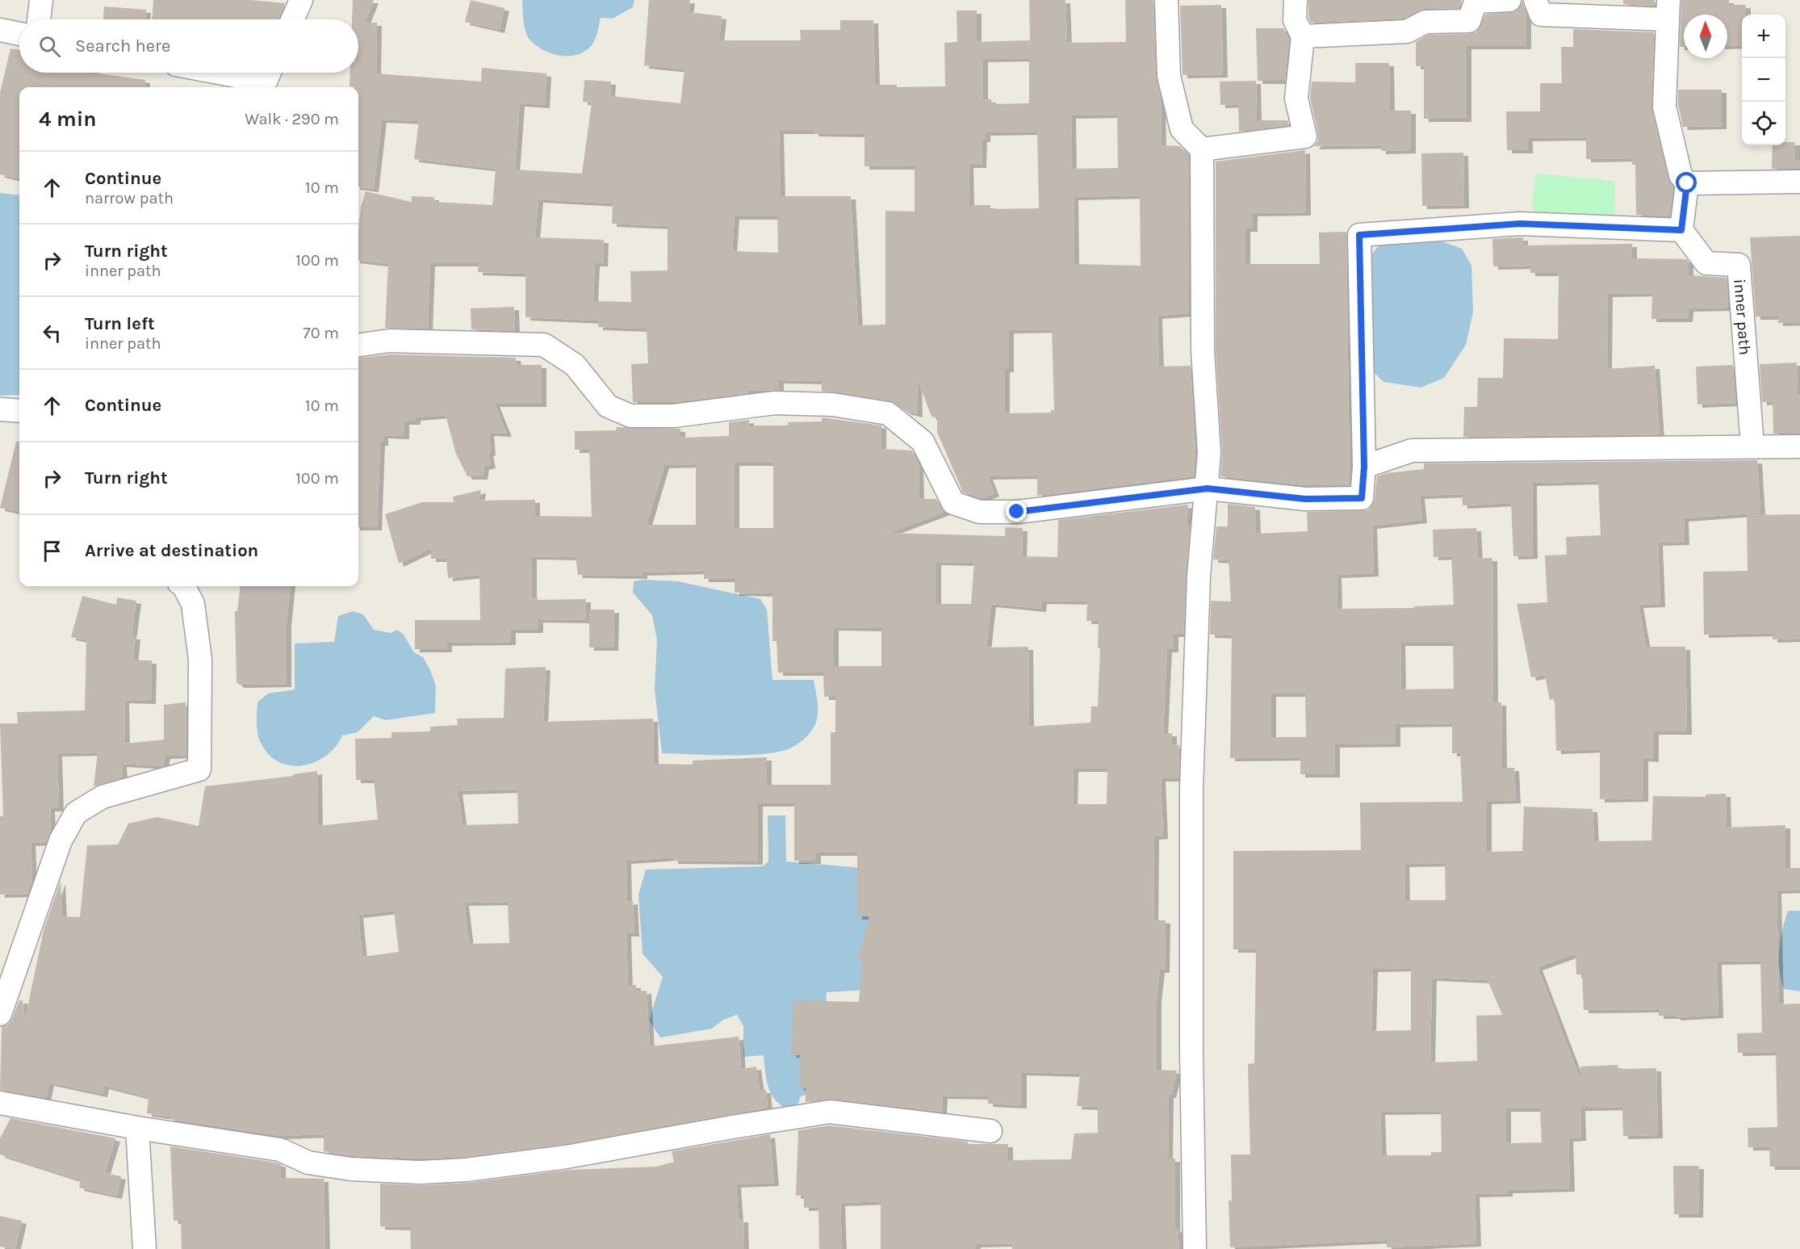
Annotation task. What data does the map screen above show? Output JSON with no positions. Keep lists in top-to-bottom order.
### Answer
{
  "streets": {
    "street": ["inner path"]
  },
  "north": "top",
  "page": {
    "map_buttons": ["+", "−"],
    "search": "Search here",
    "heading": ["4 min", "Walk · 290 m"],
    "list": [
      ["Continue", "narrow path", "10 m"],
      ["Turn right", "inner path", "100 m"],
      ["Turn left", "inner path", "70 m"],
      ["Continue", "10 m"],
      ["Turn right", "100 m"],
      "Arrive at destination"
    ]
  }
}
